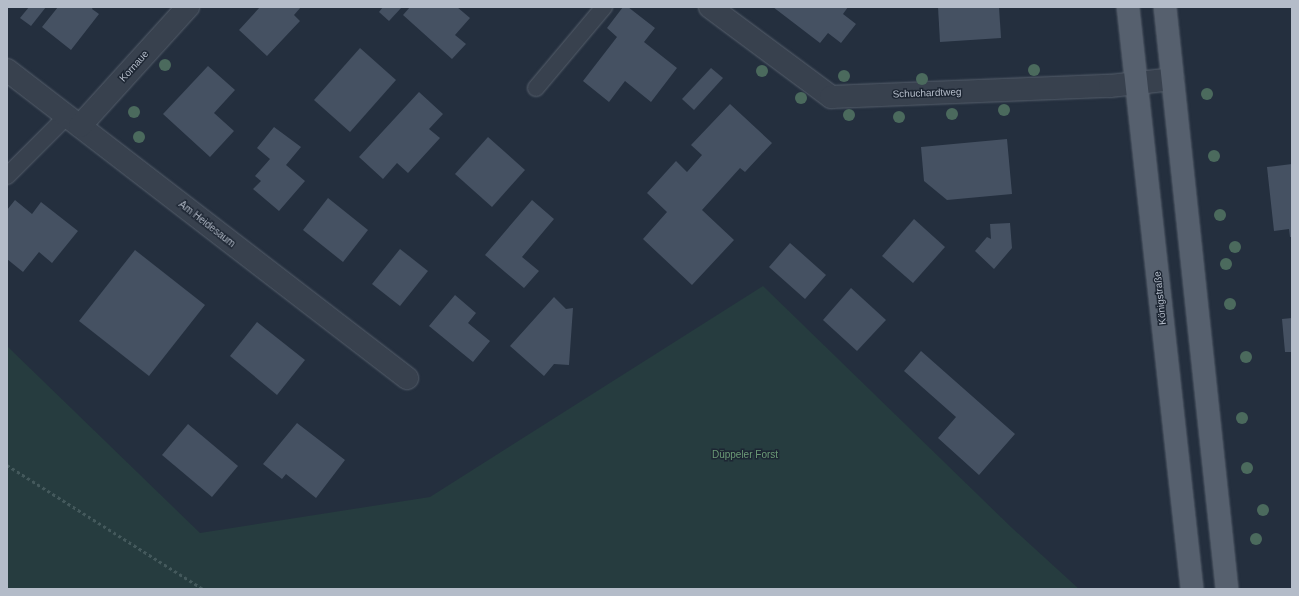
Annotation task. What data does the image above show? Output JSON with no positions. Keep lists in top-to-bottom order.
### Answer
{
  "streets": {
    "main road": ["Königstraße"],
    "street": ["Kornaue", "Schuchardtweg", "Am Heidesaum"]
  },
  "crossings": [
    ["Kornaue", "Am Heidesaum"],
    ["Schuchardtweg", "Königstraße"]
  ],
  "parks": ["Düppeler Forst"]
}
